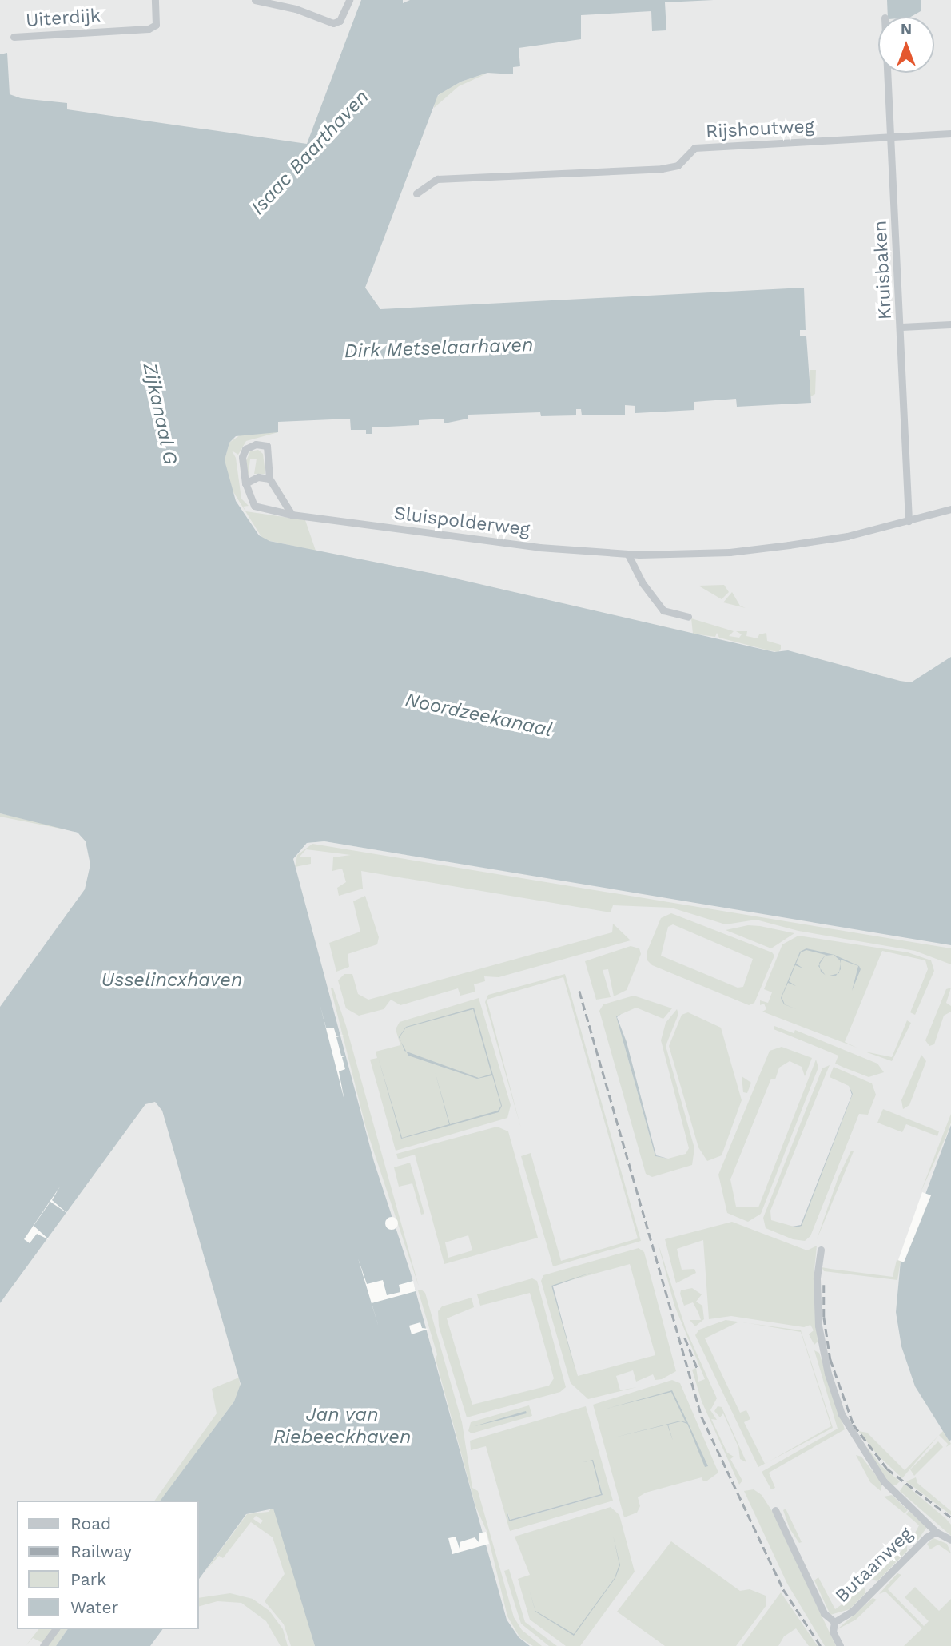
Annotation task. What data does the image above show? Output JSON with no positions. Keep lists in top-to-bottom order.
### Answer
{
  "streets": {
    "street": [
      "Uiterdijk",
      "Rijshoutweg",
      "Kruisbaken",
      "Sluispolderweg",
      "Butaanweg"
    ]
  },
  "crossings": [
    ["Rijshoutweg", "Kruisbaken"],
    ["Kruisbaken", "Sluispolderweg"]
  ],
  "water": [
    "Isaac Baarthaven",
    "Dirk Metselaarhaven",
    "Zijkanaal G",
    "Noordzeekanaal",
    "Usselincxhaven",
    "Jan van Riebeeckhaven"
  ],
  "legend": [
    "Road",
    "Railway",
    "Park",
    "Water"
  ],
  "north": "top"
}
